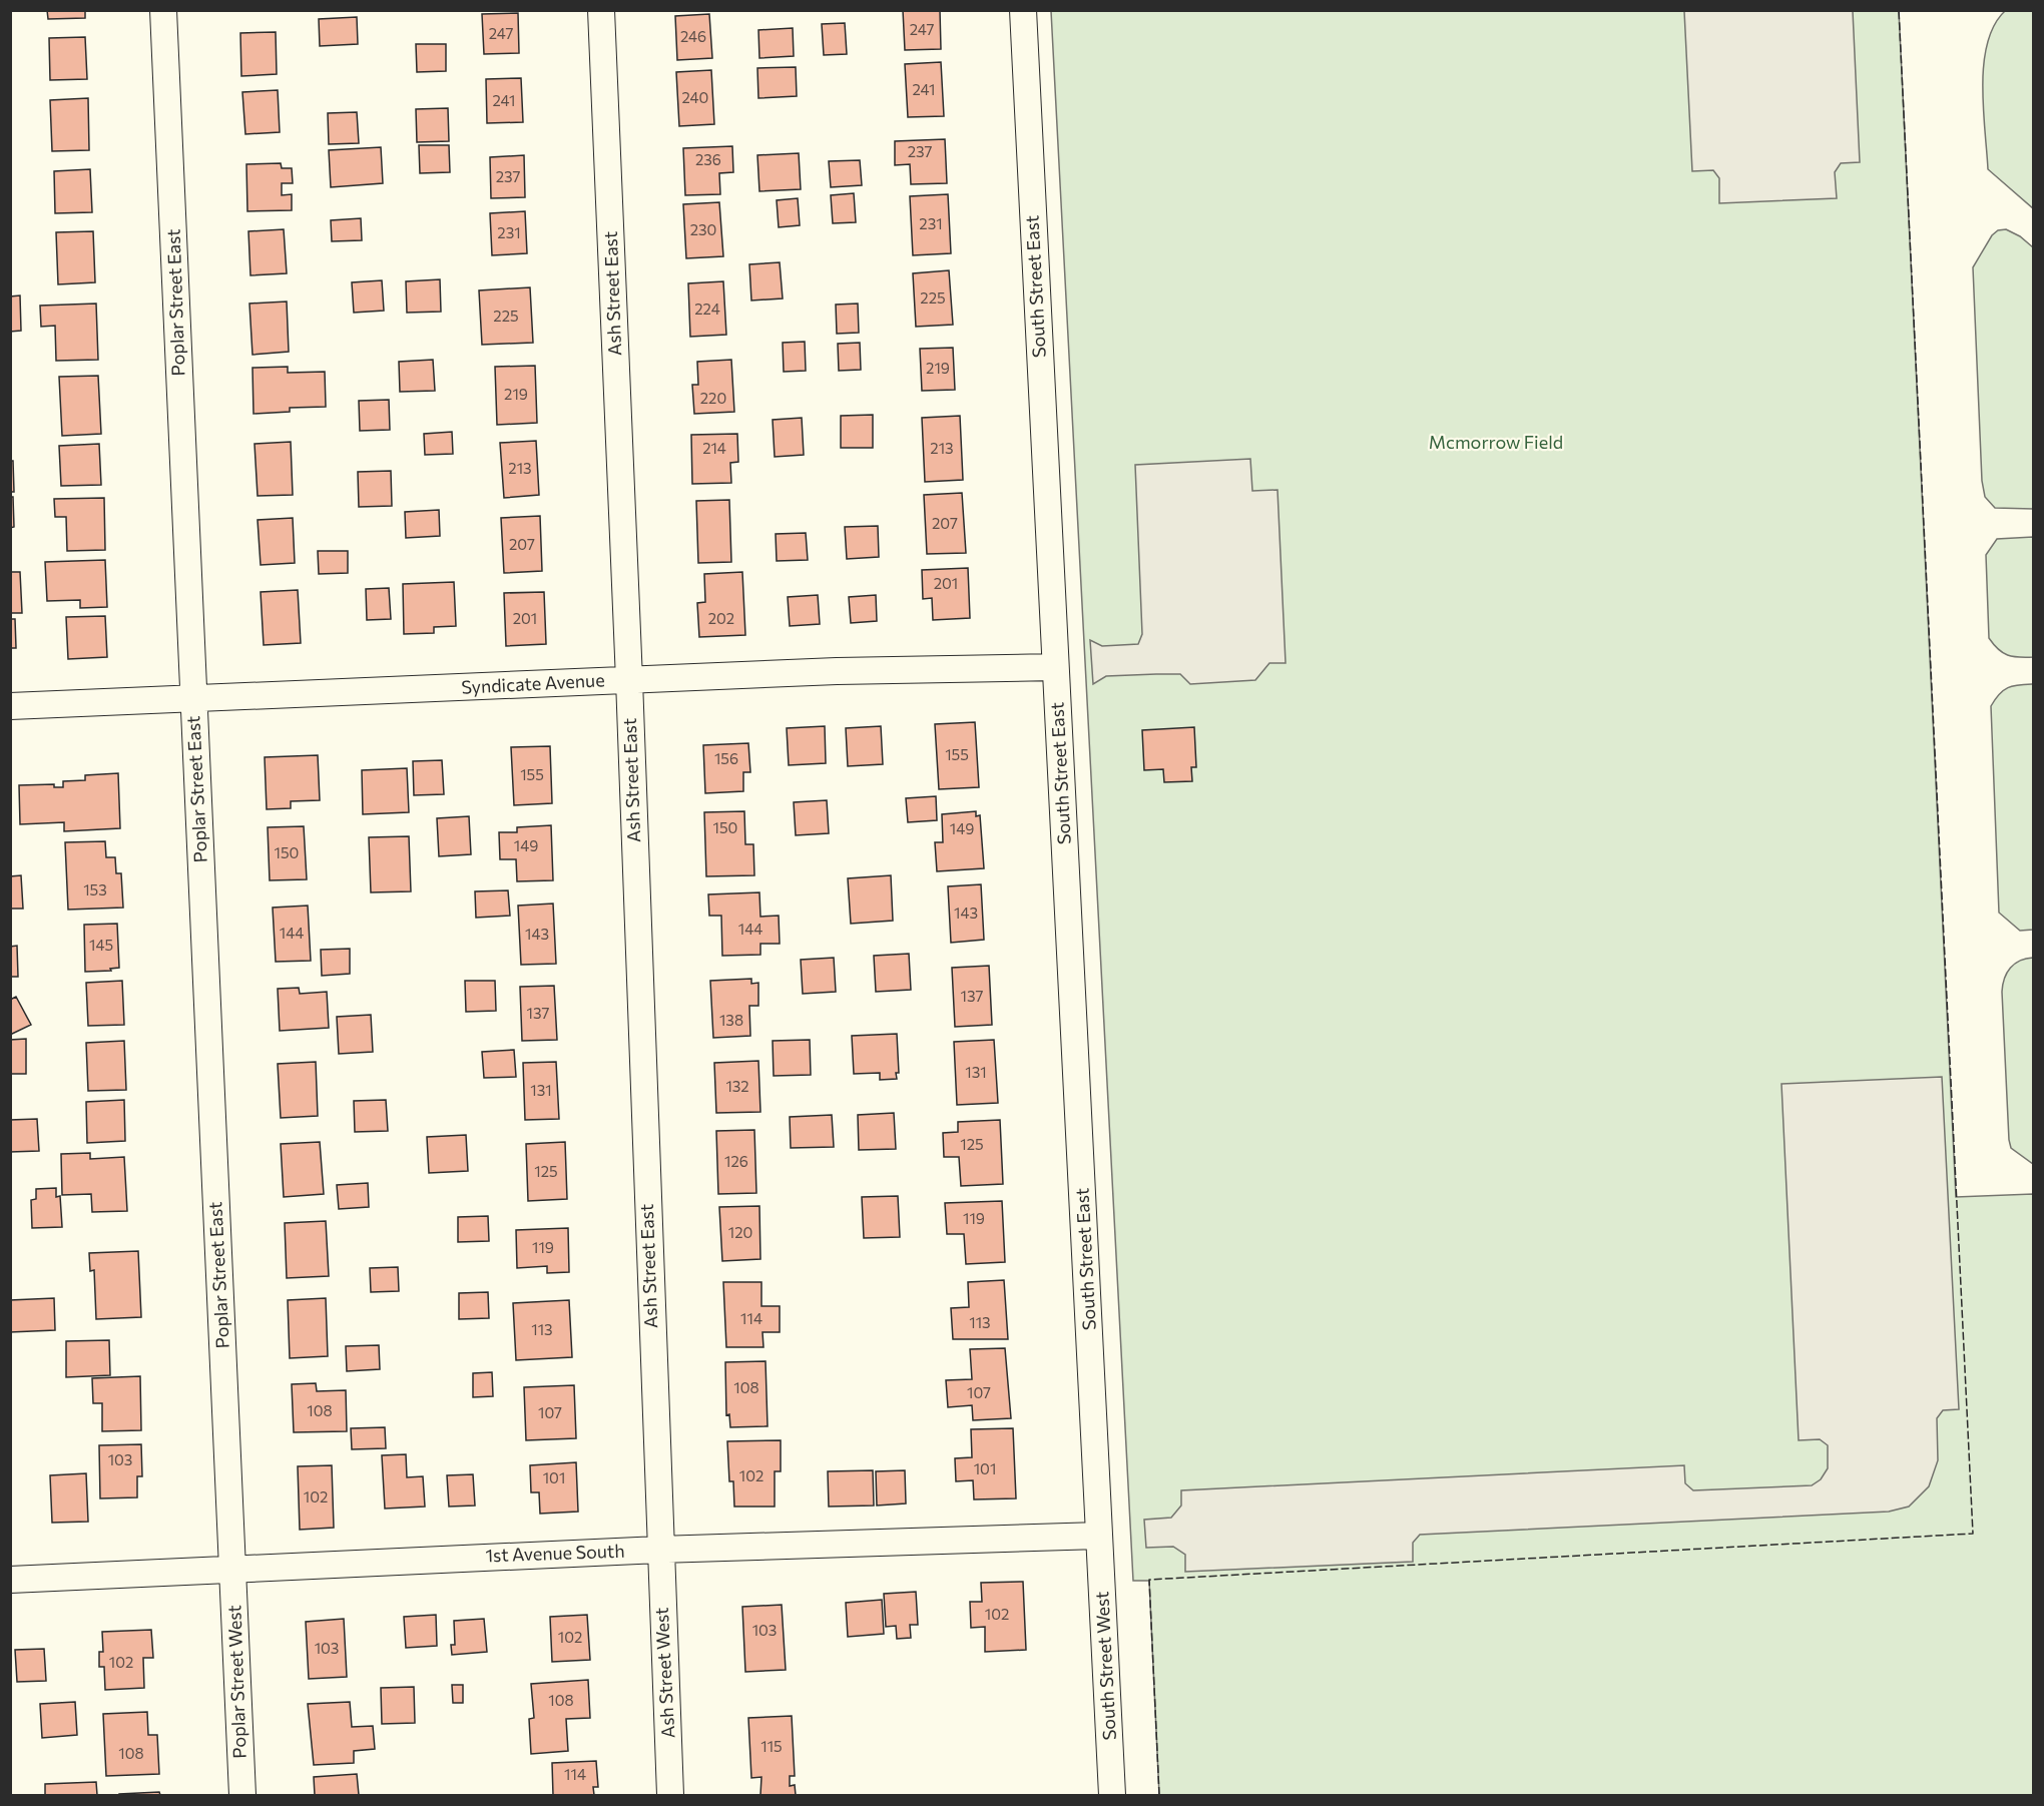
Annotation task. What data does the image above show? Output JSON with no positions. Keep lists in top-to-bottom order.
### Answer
{
  "streets": {
    "street": [
      "South Street East",
      "Ash Street East",
      "Poplar Street East",
      "Syndicate Avenue",
      "1st Avenue South",
      "South Street West",
      "Ash Street West",
      "Poplar Street West"
    ]
  },
  "crossings": [
    ["South Street East", "Syndicate Avenue"],
    ["South Street East", "1st Avenue South"],
    ["South Street East", "South Street West"],
    ["Ash Street East", "Syndicate Avenue"],
    ["Ash Street East", "1st Avenue South"],
    ["Ash Street East", "Ash Street West"],
    ["Poplar Street East", "Syndicate Avenue"],
    ["Poplar Street East", "1st Avenue South"],
    ["Poplar Street East", "Poplar Street West"],
    ["1st Avenue South", "South Street West"],
    ["1st Avenue South", "Ash Street West"],
    ["1st Avenue South", "Poplar Street West"]
  ],
  "parks": ["Mcmorrow Field"],
  "house_numbers": [
    "247",
    "247",
    "246",
    "241",
    "240",
    "241",
    "237",
    "236",
    "237",
    "231",
    "230",
    "231",
    "225",
    "224",
    "225",
    "219",
    "219",
    "220",
    "214",
    "213",
    "213",
    "207",
    "207",
    "201",
    "201",
    "202",
    "155",
    "156",
    "155",
    "150",
    "149",
    "149",
    "150",
    "153",
    "143",
    "144",
    "144",
    "143",
    "145",
    "137",
    "137",
    "138",
    "131",
    "132",
    "131",
    "125",
    "126",
    "125",
    "119",
    "120",
    "119",
    "114",
    "113",
    "113",
    "108",
    "107",
    "108",
    "107",
    "103",
    "101",
    "102",
    "101",
    "102",
    "102",
    "103",
    "102",
    "103",
    "102",
    "108",
    "115",
    "108",
    "114"
  ]
}
